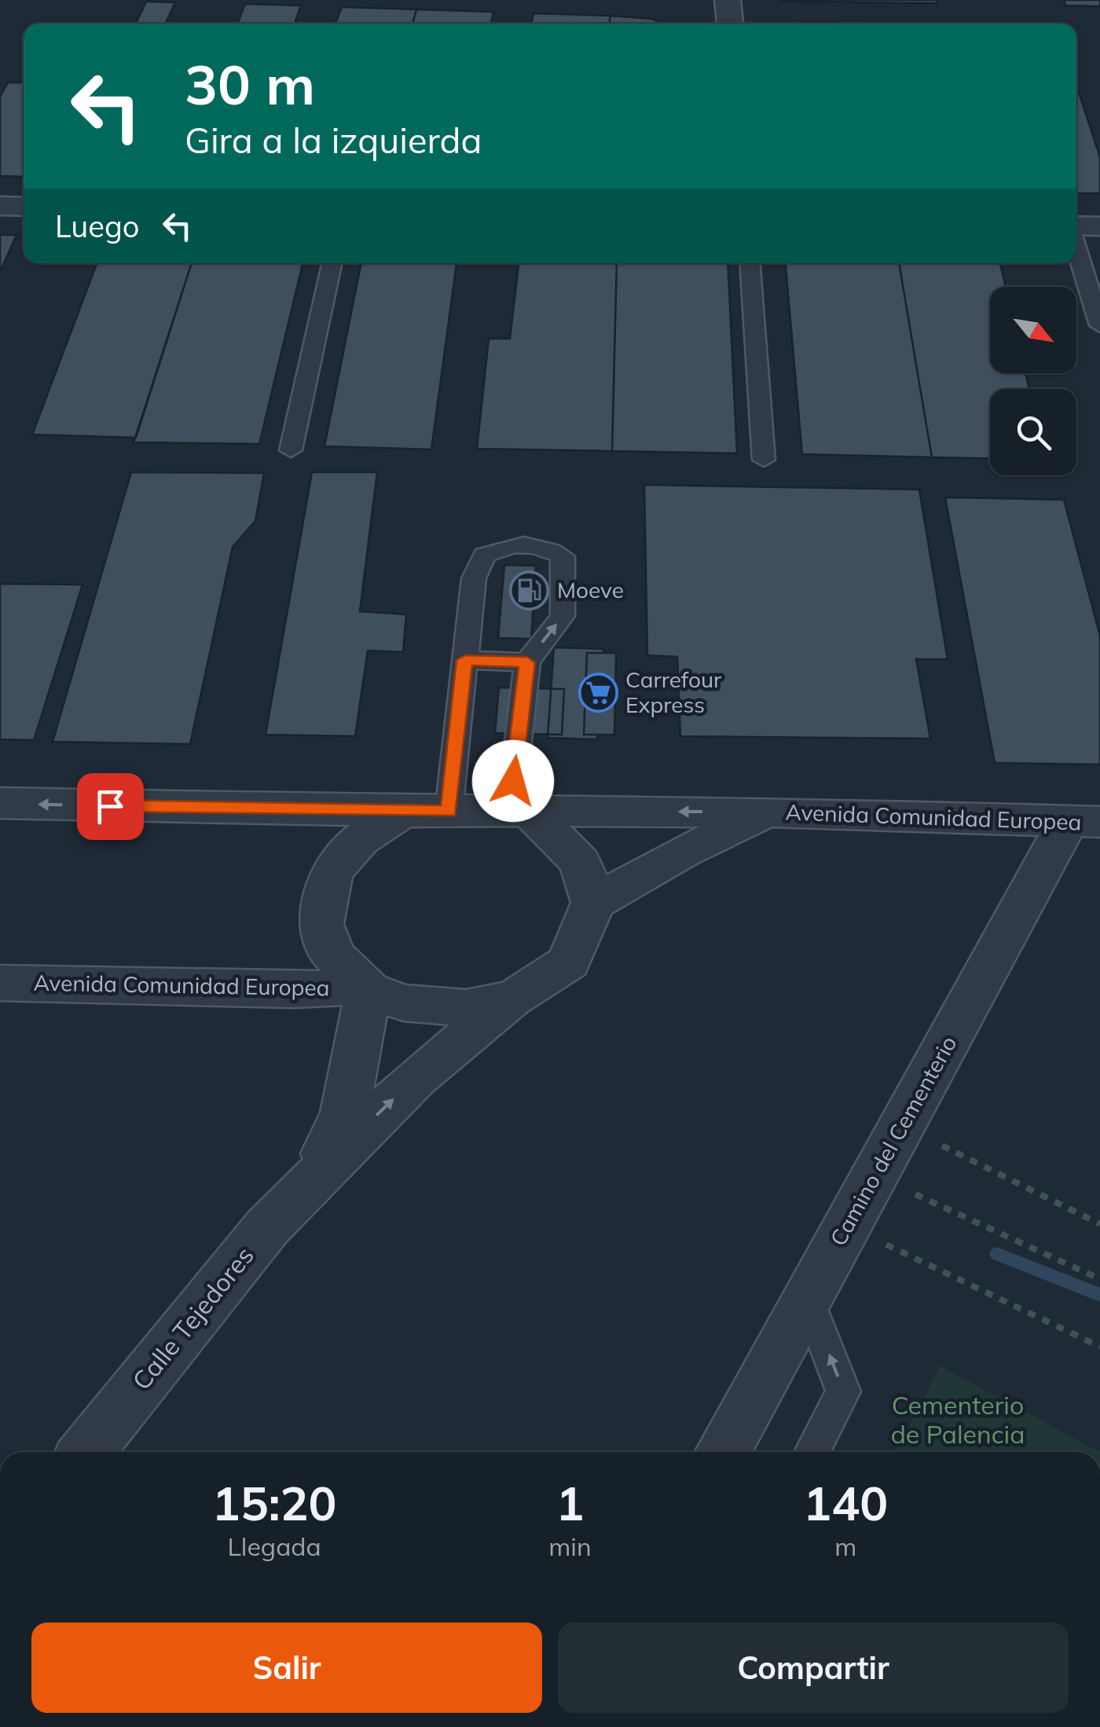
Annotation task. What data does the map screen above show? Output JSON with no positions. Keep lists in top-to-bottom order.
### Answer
{
  "streets": {
    "street": ["Avenida Comunidad Europea", "Camino del Cementerio", "Calle Tejedores"]
  },
  "crossings": [
    ["Avenida Comunidad Europea", "Camino del Cementerio"],
    ["Avenida Comunidad Europea", "Calle Tejedores"]
  ],
  "parks": ["Cementerio de Palencia"],
  "places": {
    "fuel station": ["Moeve"],
    "supermarket": ["Carrefour Express"]
  },
  "north": "bottom right",
  "page": {
    "turn": ["30 m", "Gira a la izquierda"],
    "then": "Luego",
    "eta": [
      "15:20",
      "Llegada",
      "1",
      "min",
      "140",
      "m"
    ],
    "buttons": ["Salir", "Compartir"]
  }
}
